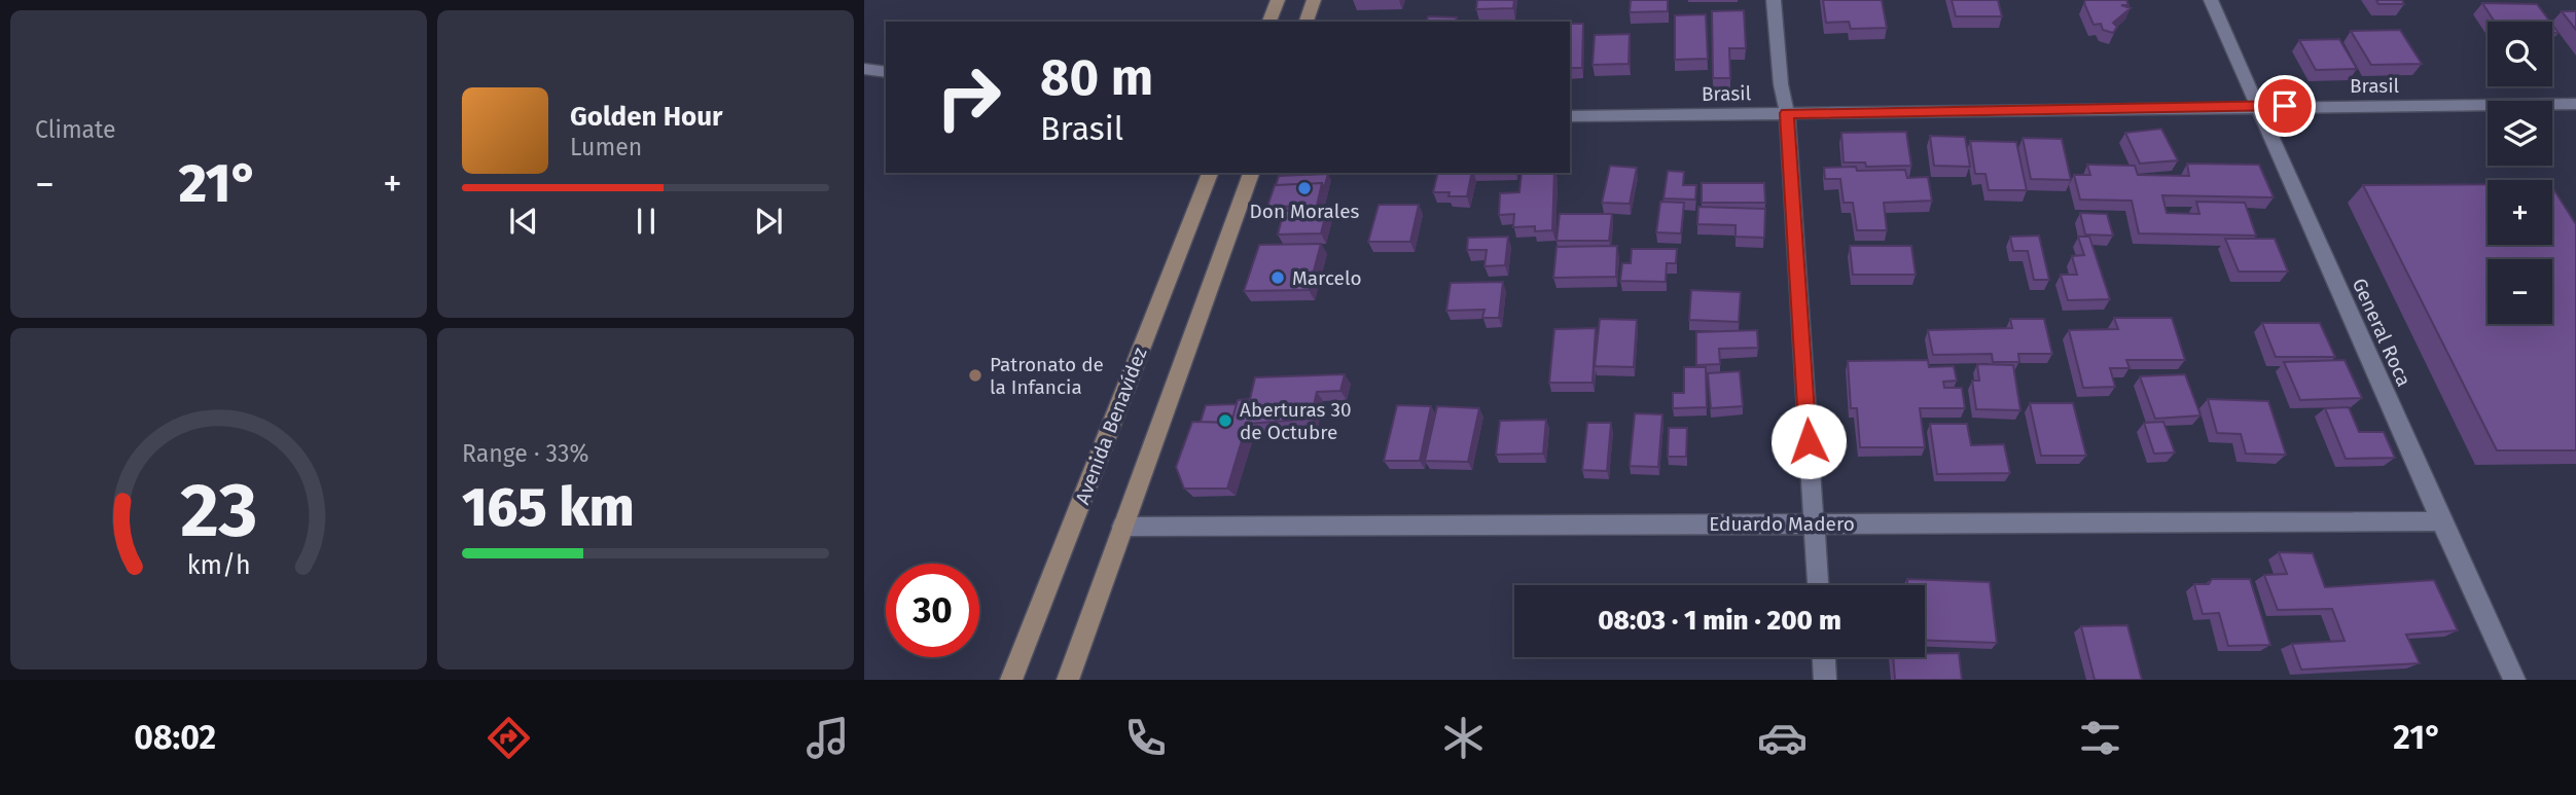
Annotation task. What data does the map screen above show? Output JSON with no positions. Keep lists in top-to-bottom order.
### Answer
{
  "streets": {
    "main road": ["Avenida Benavídez"],
    "street": ["Brasil", "General Roca", "Eduardo Madero"]
  },
  "crossings": [
    ["Brasil", "General Roca"],
    ["General Roca", "Eduardo Madero"]
  ],
  "places": [
    "Don Morales",
    "Marcelo",
    "Patronato de la Infancia",
    "Aberturas 30 de Octubre"
  ],
  "page": {
    "tile": [
      "Climate",
      ["Range · 33%", "165 km"]
    ],
    "map_buttons": ["+", "−"],
    "turn": ["80 m", "Brasil"],
    "song": ["Golden Hour", "Lumen"],
    "heat": ["−", "21°", "+"],
    "limit": "30",
    "trip": "08:03 · 1 min · 200 m",
    "tabs": ["08:02", "21°"],
    "gauge": ["23", "km/h"]
  }
}
